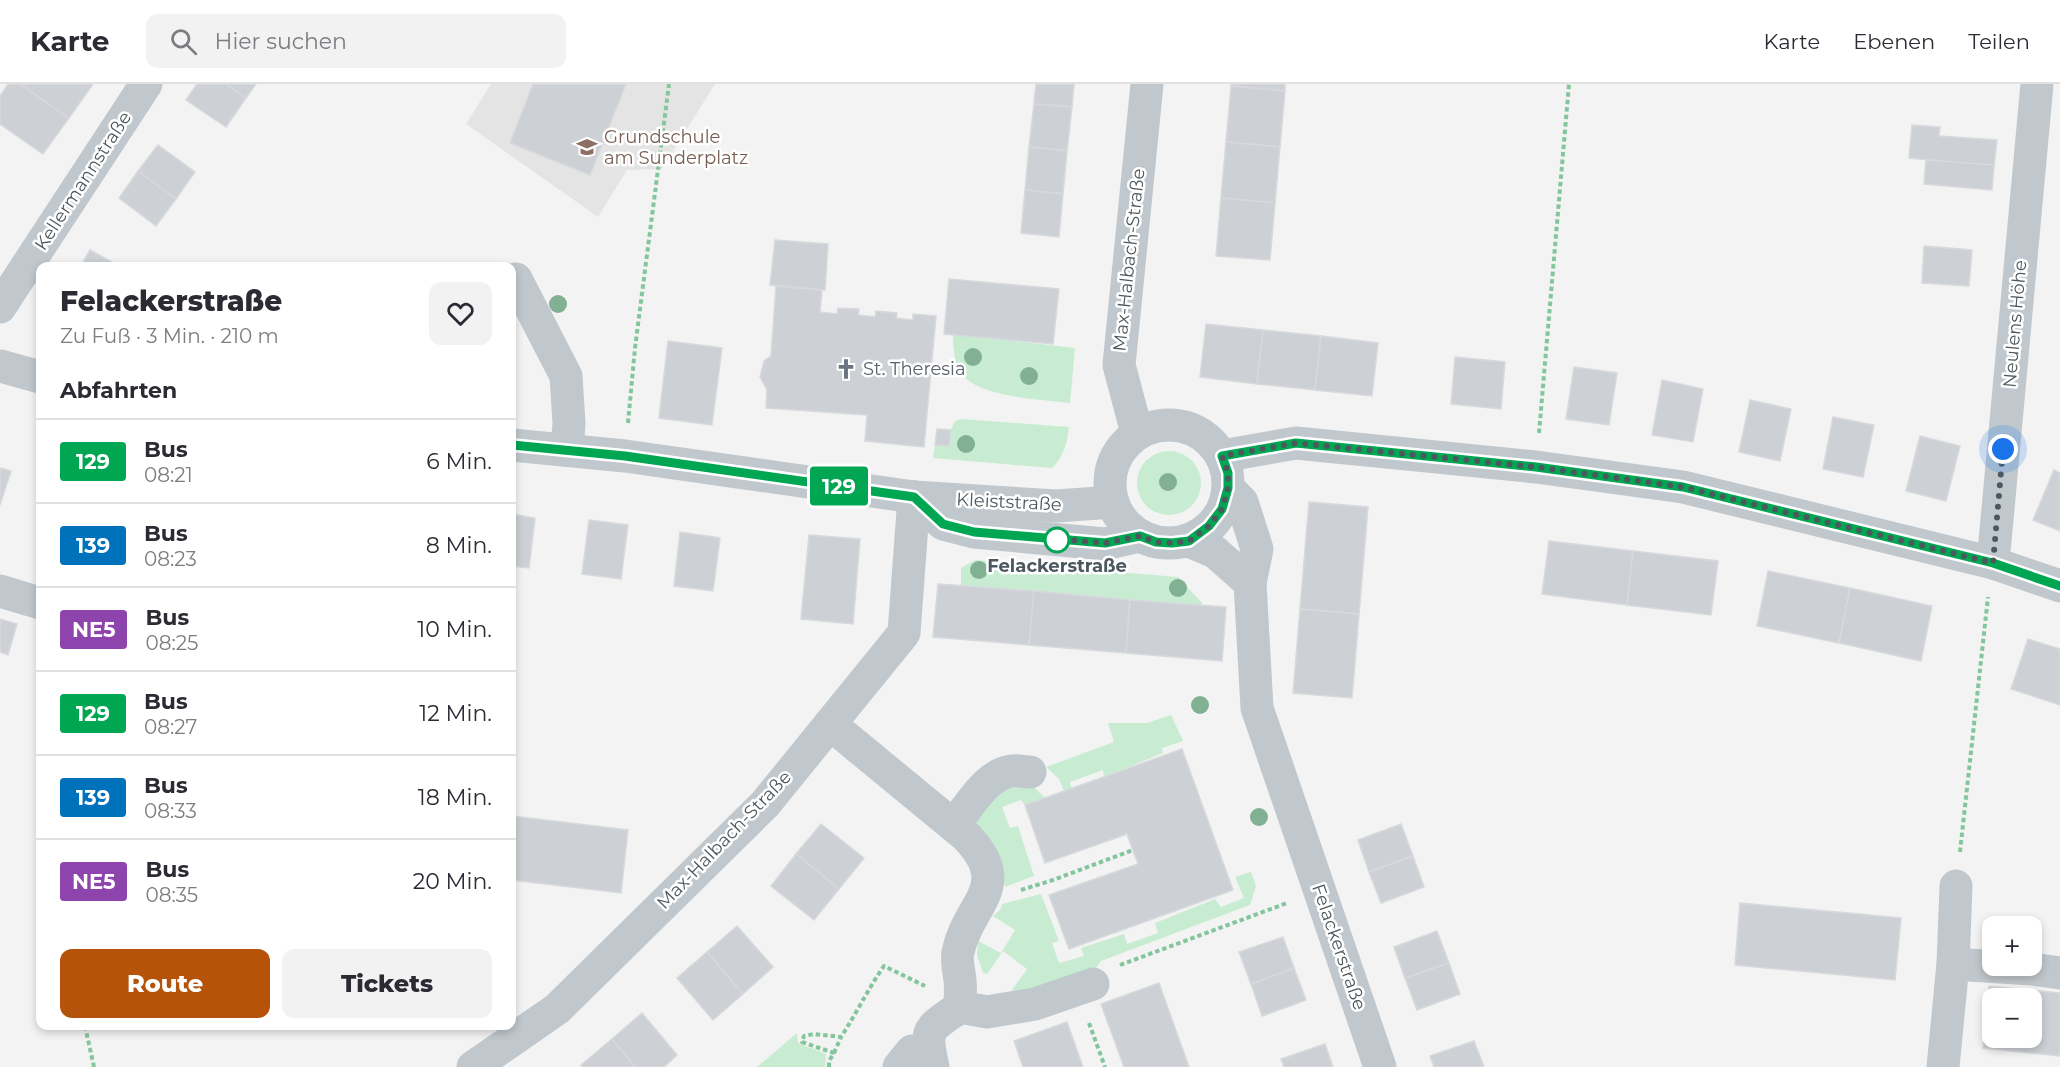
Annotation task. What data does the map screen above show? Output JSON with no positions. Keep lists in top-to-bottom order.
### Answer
{
  "streets": {
    "street": [
      "Kellermannstraße",
      "Max-Halbach-Straße",
      "Neulens Höhe",
      "Kleiststraße",
      "Felackerstraße"
    ]
  },
  "crossings": [
    ["Max-Halbach-Straße", "Kleiststraße"],
    ["Max-Halbach-Straße", "Felackerstraße"],
    ["Kleiststraße", "Felackerstraße"]
  ],
  "places": {
    "school or university": ["Grundschule am Sunderplatz"],
    "church": ["St. Theresia"],
    "other": ["Felackerstraße"]
  },
  "lines": ["bus line 129"],
  "page": {
    "header": "Karte",
    "search": "Hier suchen",
    "nav": ["Karte", "Ebenen", "Teilen"],
    "on_map": "129",
    "heading": [
      ["Felackerstraße", "Zu Fuß · 3 Min. · 210 m"],
      "Abfahrten"
    ],
    "list": [
      {
        "mark": "129",
        "name": "Bus",
        "note": "08:21",
        "value": "6 Min."
      },
      {
        "mark": "139",
        "name": "Bus",
        "note": "08:23",
        "value": "8 Min."
      },
      {
        "mark": "NE5",
        "name": "Bus",
        "note": "08:25",
        "value": "10 Min."
      },
      {
        "mark": "129",
        "name": "Bus",
        "note": "08:27",
        "value": "12 Min."
      },
      {
        "mark": "139",
        "name": "Bus",
        "note": "08:33",
        "value": "18 Min."
      },
      {
        "mark": "NE5",
        "name": "Bus",
        "note": "08:35",
        "value": "20 Min."
      }
    ],
    "map_buttons": ["+", "−"],
    "buttons": ["Route", "Tickets"]
  }
}
